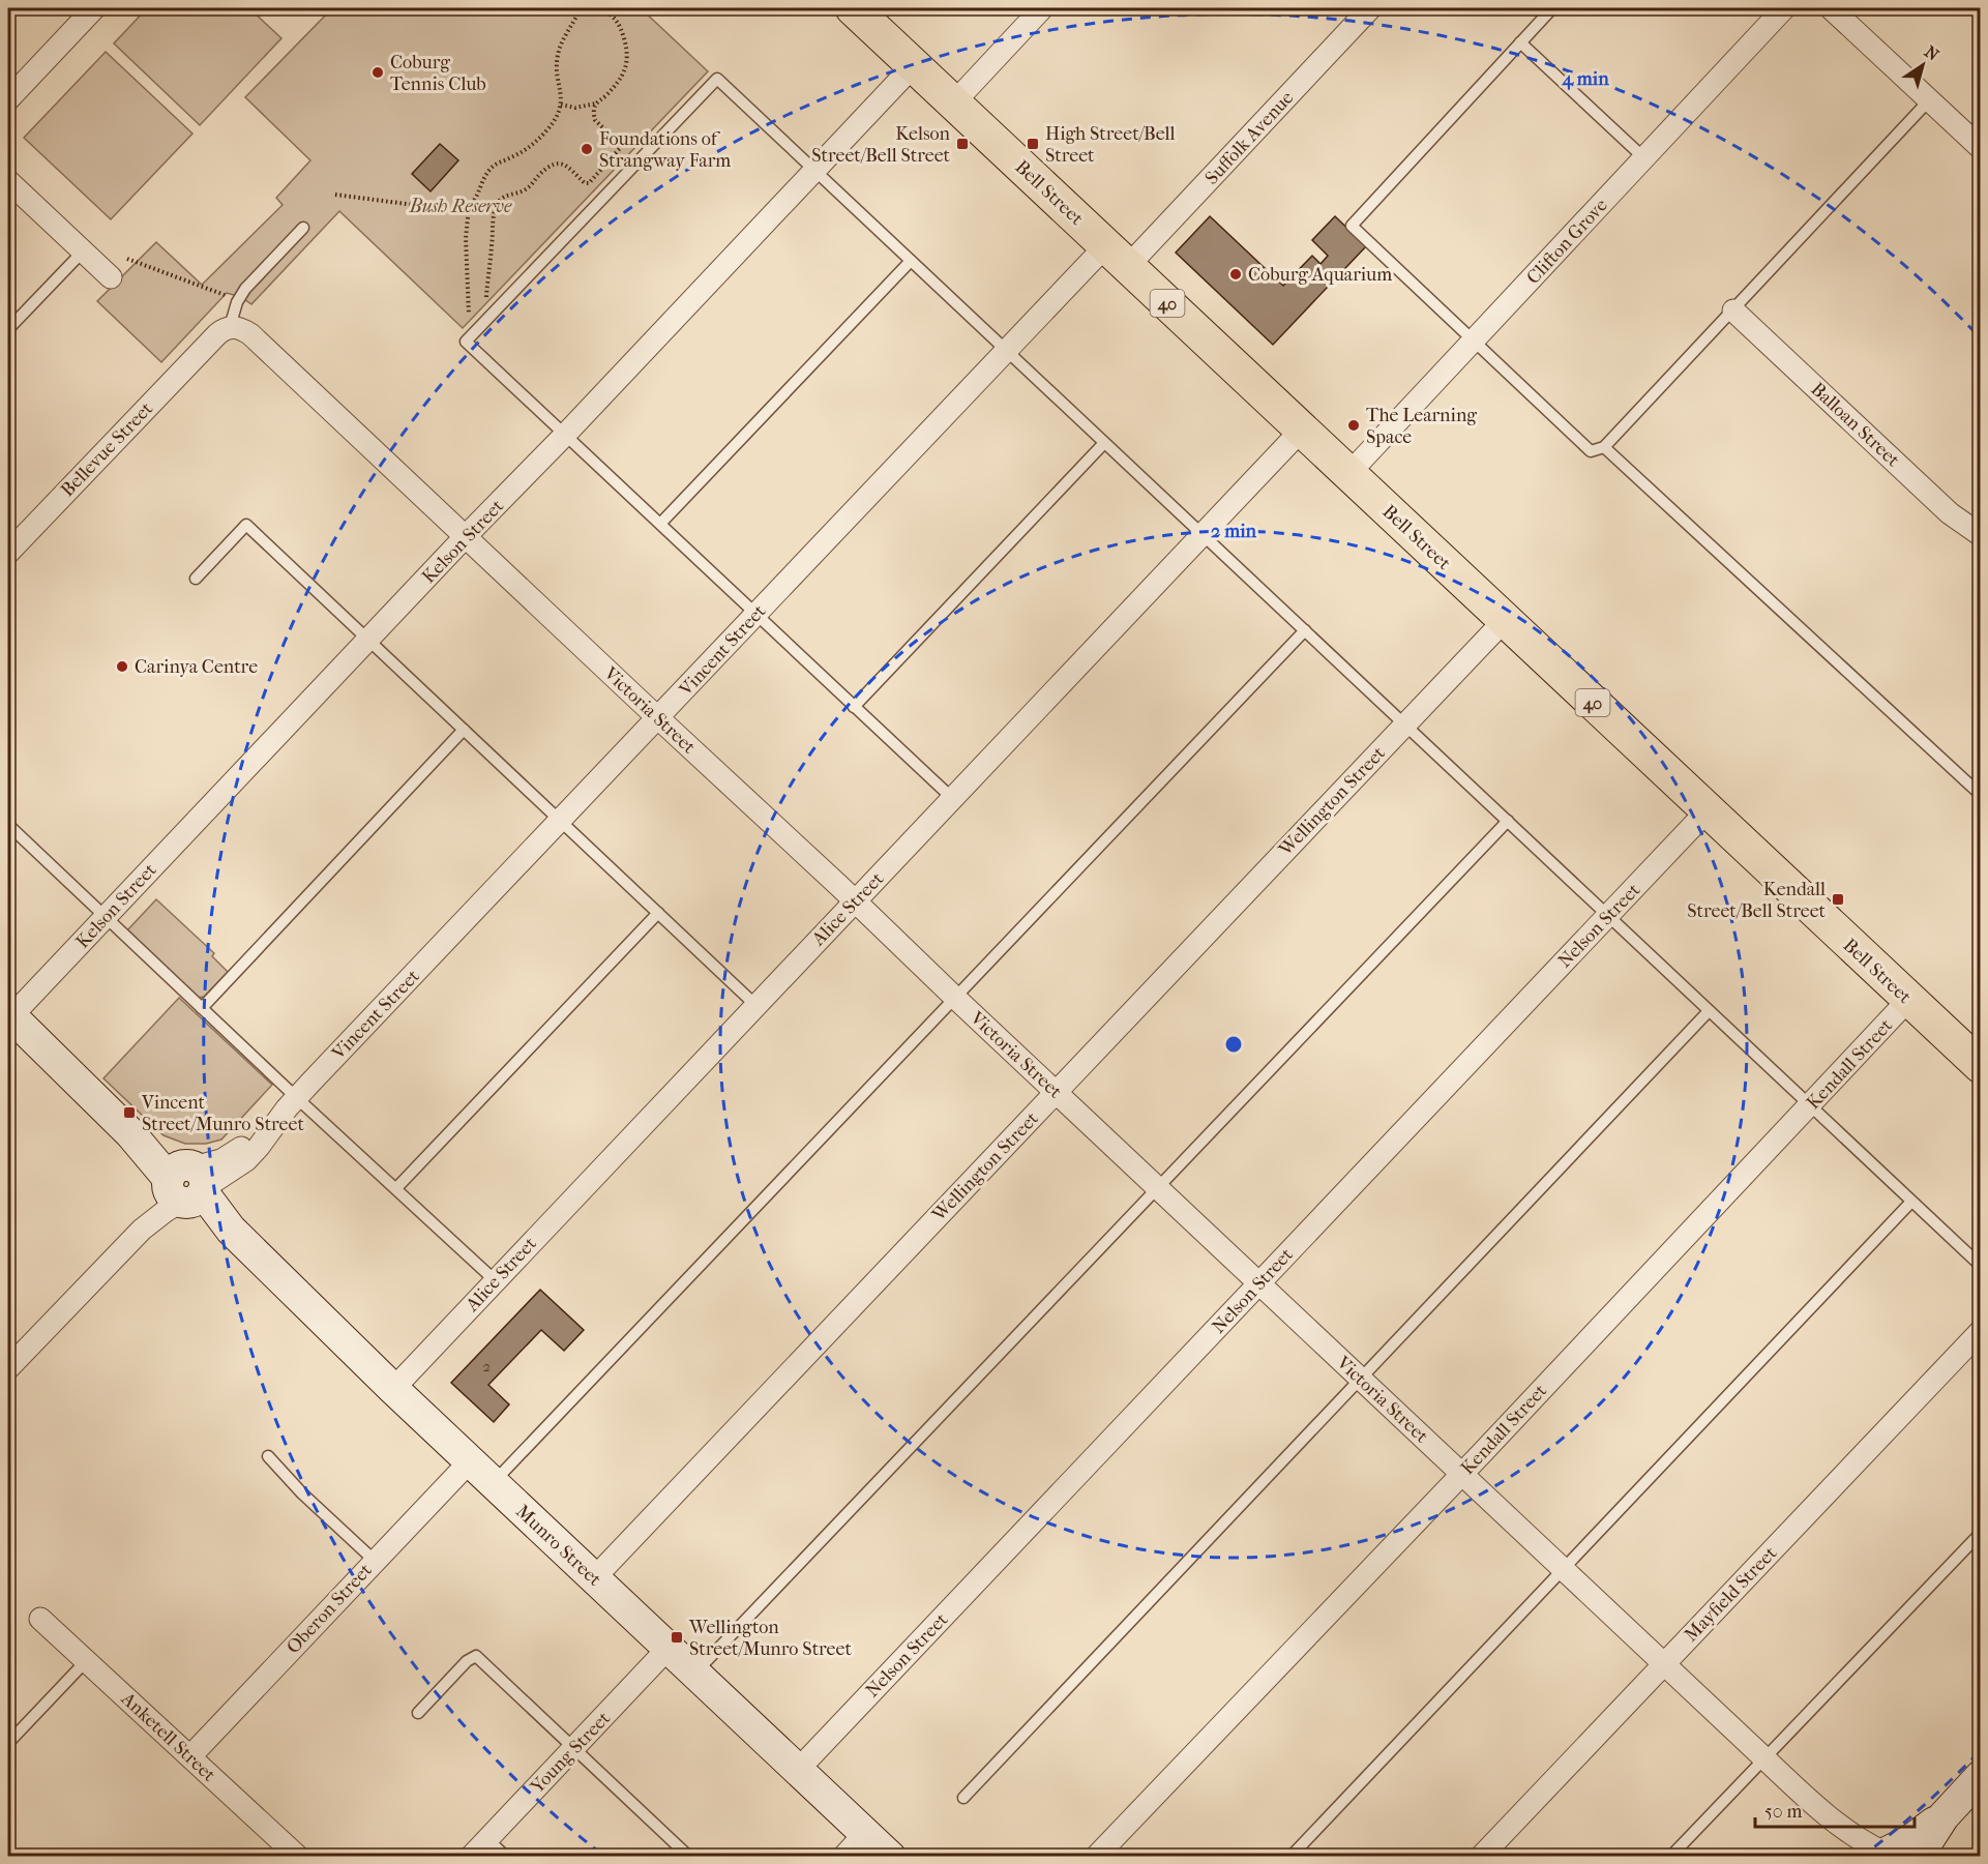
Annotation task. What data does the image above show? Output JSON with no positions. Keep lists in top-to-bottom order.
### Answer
{
  "streets": {
    "highway": ["Bell Street", "40"],
    "street": [
      "Suffolk Avenue",
      "Clifton Grove",
      "Balloan Street",
      "Bellevue Street",
      "Kelson Street",
      "Vincent Street",
      "Victoria Street",
      "Wellington Street",
      "Alice Street",
      "Nelson Street",
      "Kendall Street",
      "Munro Street",
      "Mayfield Street",
      "Oberon Street",
      "Anketell Street",
      "Young Street"
    ]
  },
  "crossings": [
    ["Suffolk Avenue", "Bell Street"],
    ["Suffolk Avenue", "Vincent Street"],
    ["Bell Street", "Clifton Grove"],
    ["Bell Street", "Kelson Street"],
    ["Bell Street", "Vincent Street"],
    ["Bell Street", "Wellington Street"],
    ["Bell Street", "Alice Street"],
    ["Bell Street", "Nelson Street"],
    ["Bell Street", "Kendall Street"],
    ["Bellevue Street", "Victoria Street"],
    ["Kelson Street", "Victoria Street"],
    ["Kelson Street", "Munro Street"],
    ["Vincent Street", "Victoria Street"],
    ["Vincent Street", "Munro Street"],
    ["Victoria Street", "Wellington Street"],
    ["Victoria Street", "Alice Street"],
    ["Victoria Street", "Nelson Street"],
    ["Victoria Street", "Kendall Street"],
    ["Victoria Street", "Mayfield Street"],
    ["Wellington Street", "Munro Street"],
    ["Alice Street", "Munro Street"],
    ["Nelson Street", "Munro Street"],
    ["Munro Street", "Oberon Street"],
    ["Munro Street", "Young Street"],
    ["Oberon Street", "Anketell Street"]
  ],
  "parks": ["Bush Reserve"],
  "places": {
    "other": [
      "Coburg Tennis Club",
      "Foundations of Strangway Farm",
      "Coburg Aquarium",
      "The Learning Space",
      "Carinya Centre"
    ],
    "transit": [
      "Kelson Street/Bell Street",
      "High Street/Bell Street",
      "Kendall Street/Bell Street",
      "Vincent Street/Munro Street",
      "Wellington Street/Munro Street"
    ]
  },
  "house_numbers": ["2"],
  "scale_bar": "50 m",
  "north": "top right",
  "rings": ["4 min", "2 min"]
}
